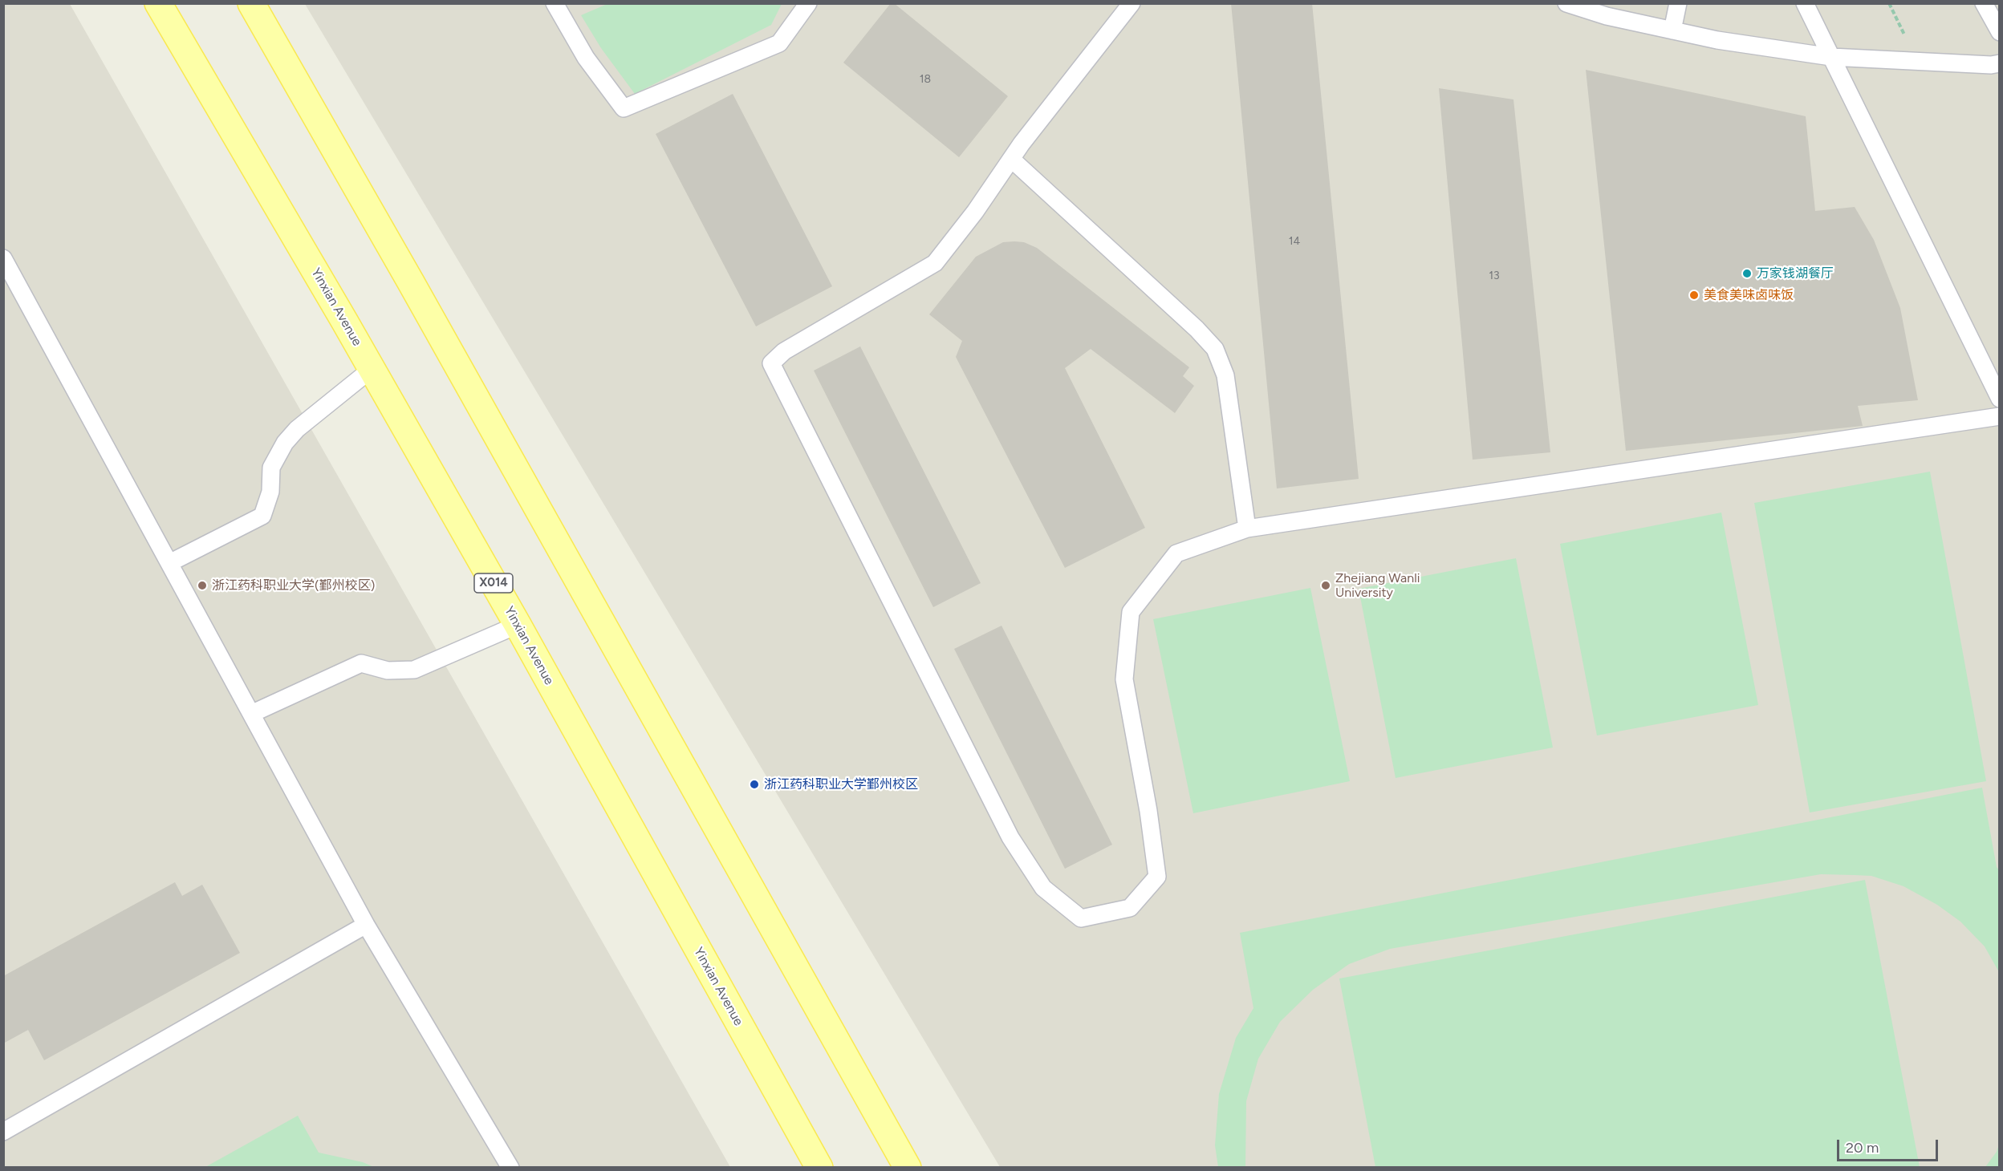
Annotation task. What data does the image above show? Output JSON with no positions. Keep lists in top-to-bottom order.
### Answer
{
  "streets": {
    "main road": ["Yinxian Avenue", "X014"]
  },
  "places": [
    "万家钱湖餐厅",
    "美食美味卤味饭",
    "浙江药科职业大学(鄞州校区)",
    "Zhejiang Wanli University",
    "浙江药科职业大学鄞州校区"
  ],
  "house_numbers": ["18", "14", "13"],
  "scale_bar": "20 m"
}
